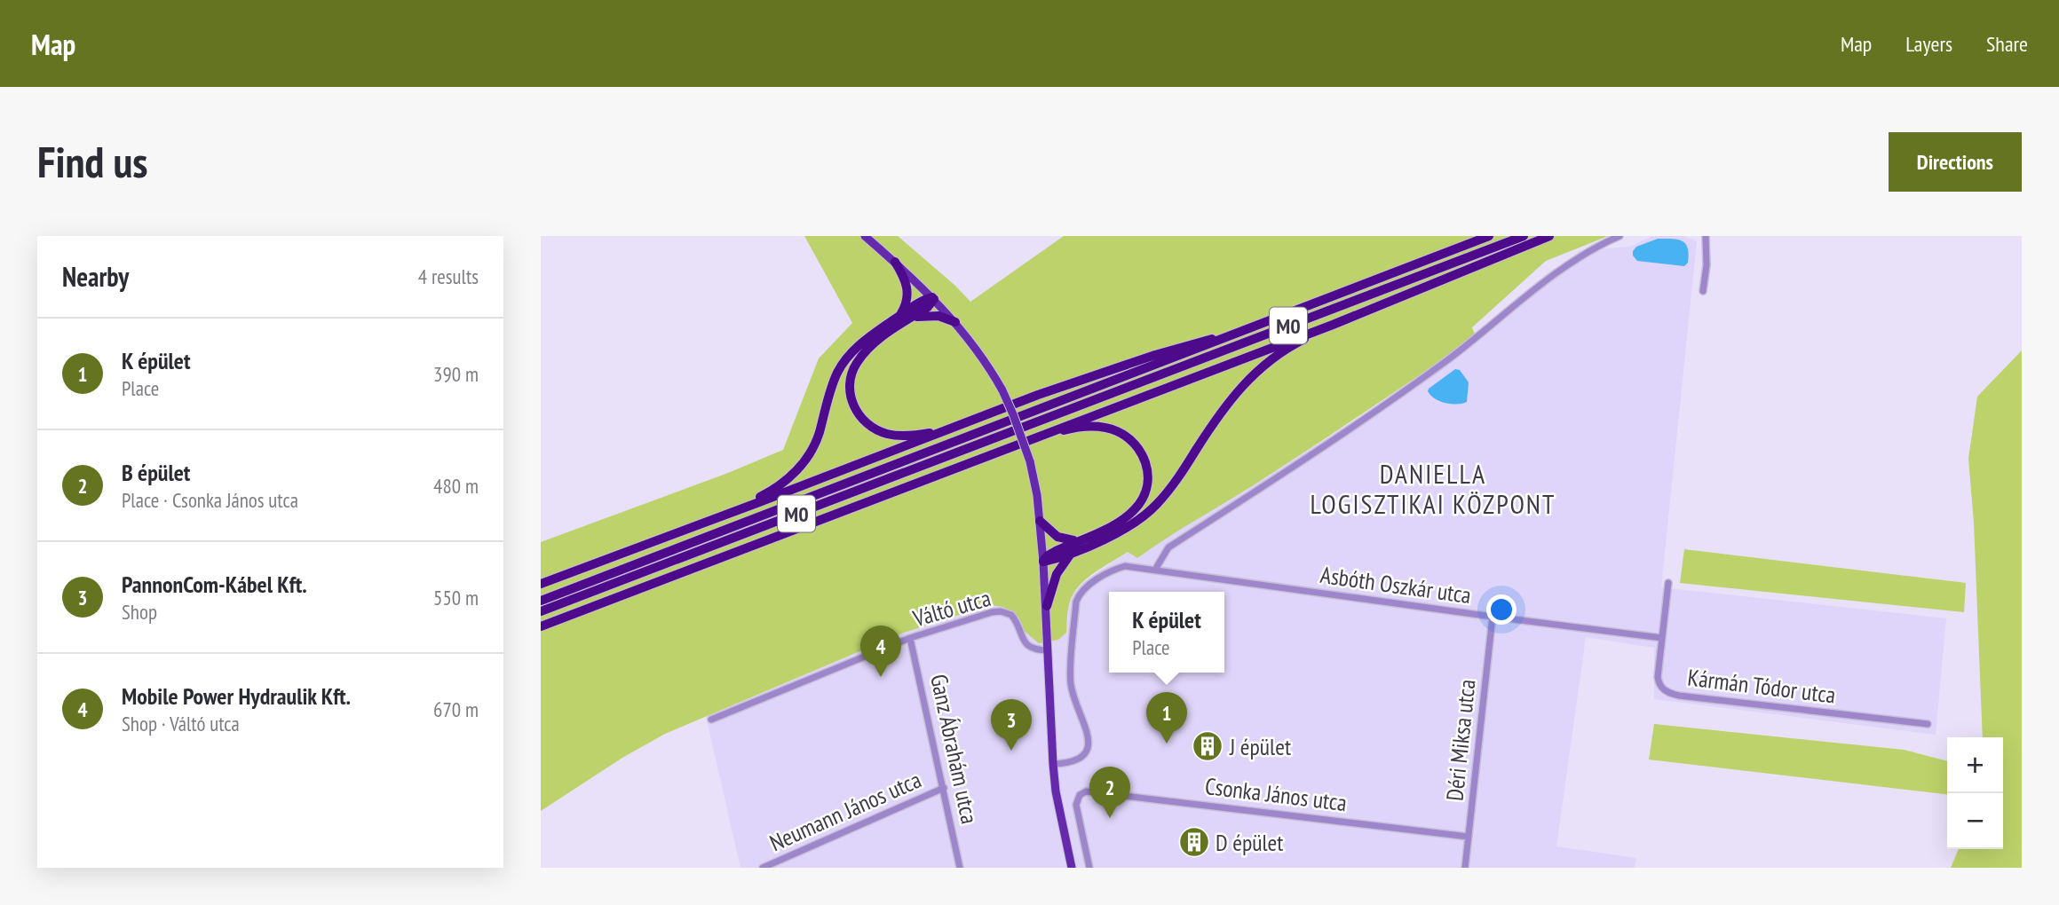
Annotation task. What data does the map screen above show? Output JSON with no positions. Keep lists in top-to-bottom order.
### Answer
{
  "streets": {
    "highway": ["M0"],
    "street": [
      "Asbóth Oszkár utca",
      "Váltó utca",
      "Kármán Tódor utca",
      "Déri Miksa utca",
      "Ganz Ábrahám utca",
      "Csonka János utca",
      "Neumann János utca"
    ]
  },
  "crossings": [
    ["Asbóth Oszkár utca", "Kármán Tódor utca"],
    ["Asbóth Oszkár utca", "Déri Miksa utca"],
    ["Váltó utca", "Ganz Ábrahám utca"],
    ["Déri Miksa utca", "Csonka János utca"],
    ["Ganz Ábrahám utca", "Neumann János utca"]
  ],
  "districts": ["DANIELLA LOGISZTIKAI KÖZPONT"],
  "places": {
    "building": ["J épület", "D épület"]
  },
  "page": {
    "header": "Map",
    "nav": ["Map", "Layers", "Share"],
    "buttons": "Directions",
    "title": "Find us",
    "heading": ["Nearby", "4 results"],
    "list": [
      {
        "mark": "1",
        "name": "K épület",
        "note": "Place",
        "value": "390 m"
      },
      {
        "mark": "2",
        "name": "B épület",
        "note": "Place · Csonka János utca",
        "value": "480 m"
      },
      {
        "mark": "3",
        "name": "PannonCom-Kábel Kft.",
        "note": "Shop",
        "value": "550 m"
      },
      {
        "mark": "4",
        "name": "Mobile Power Hydraulik Kft.",
        "note": "Shop · Váltó utca",
        "value": "670 m"
      }
    ],
    "popup": ["K épület", "Place"],
    "pins": [
      "4",
      "1",
      "3",
      "2"
    ],
    "map_buttons": ["+", "−"]
  }
}
